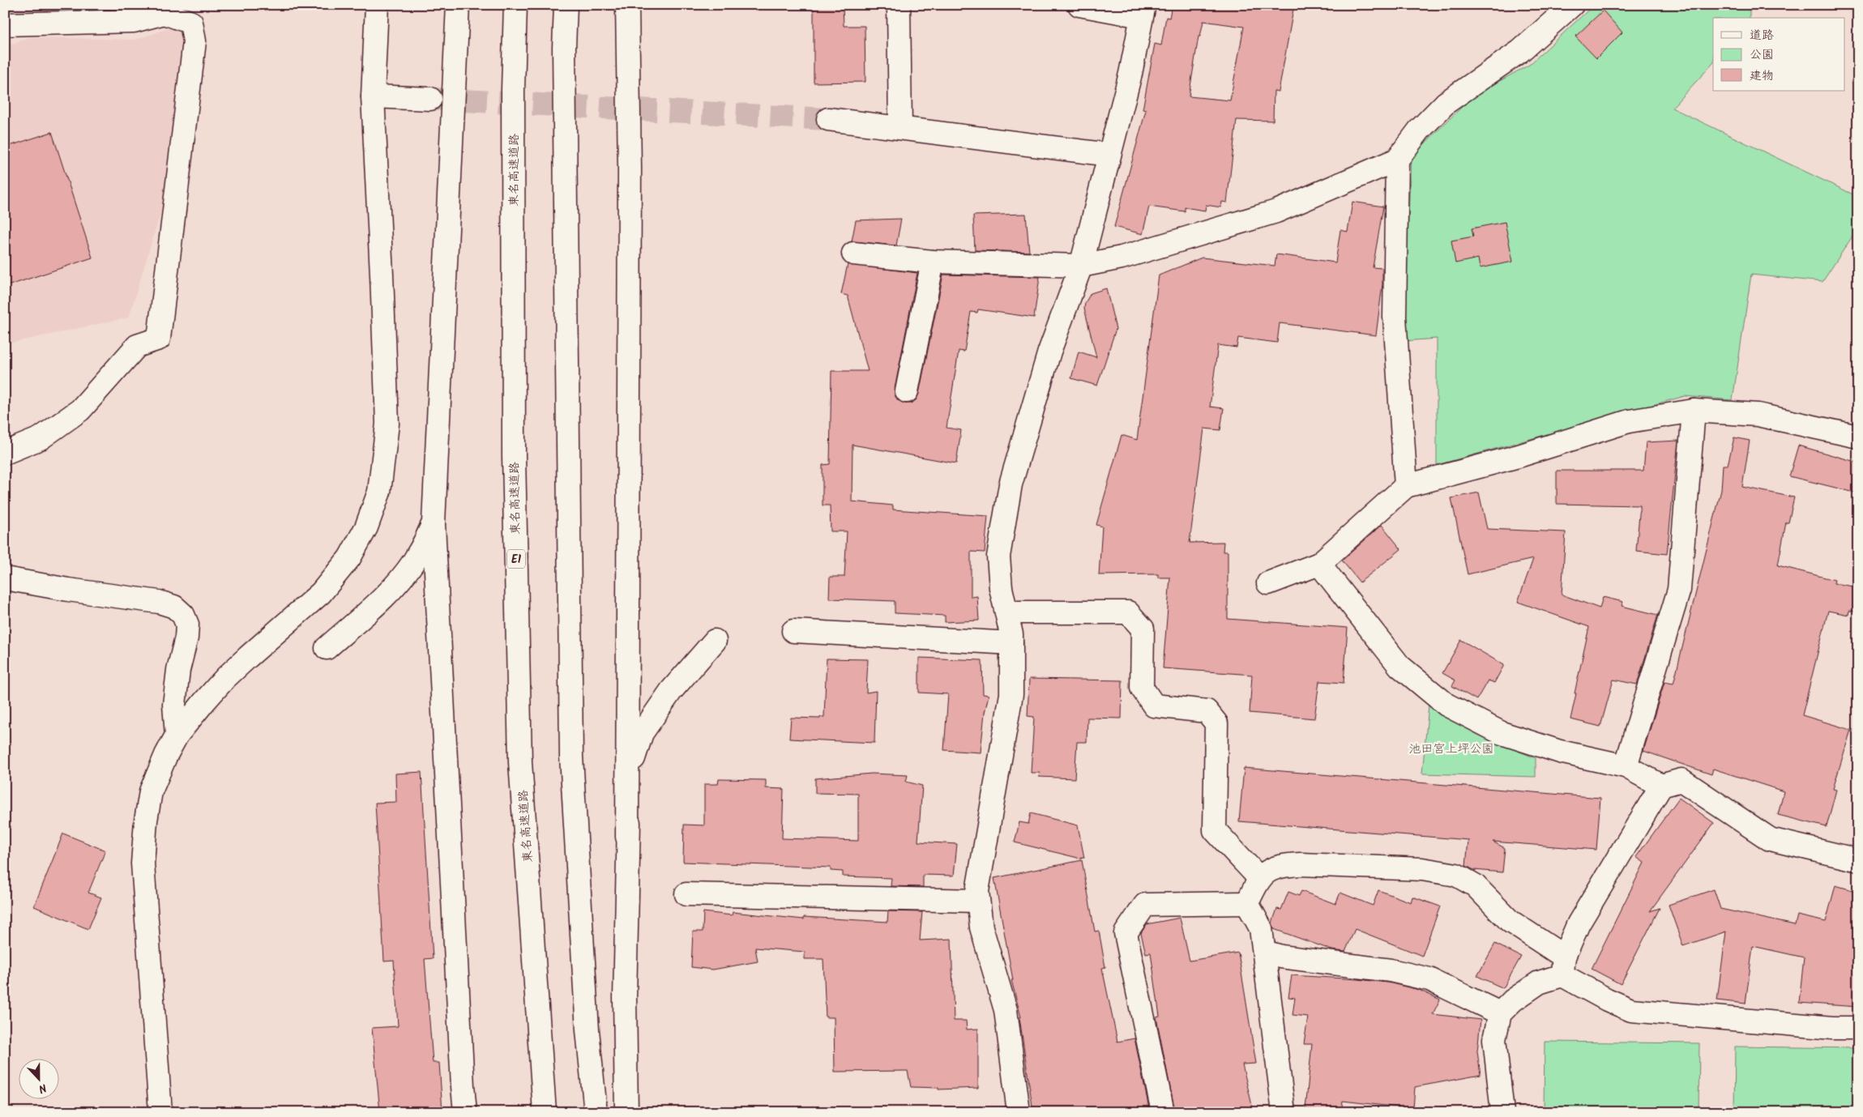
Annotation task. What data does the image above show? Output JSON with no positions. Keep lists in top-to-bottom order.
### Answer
{
  "streets": {
    "main road": ["東名高速道路", "E1"]
  },
  "parks": ["池田宮上坪公園"],
  "legend": ["道路", "公園", "建物"],
  "north": "bottom"
}
